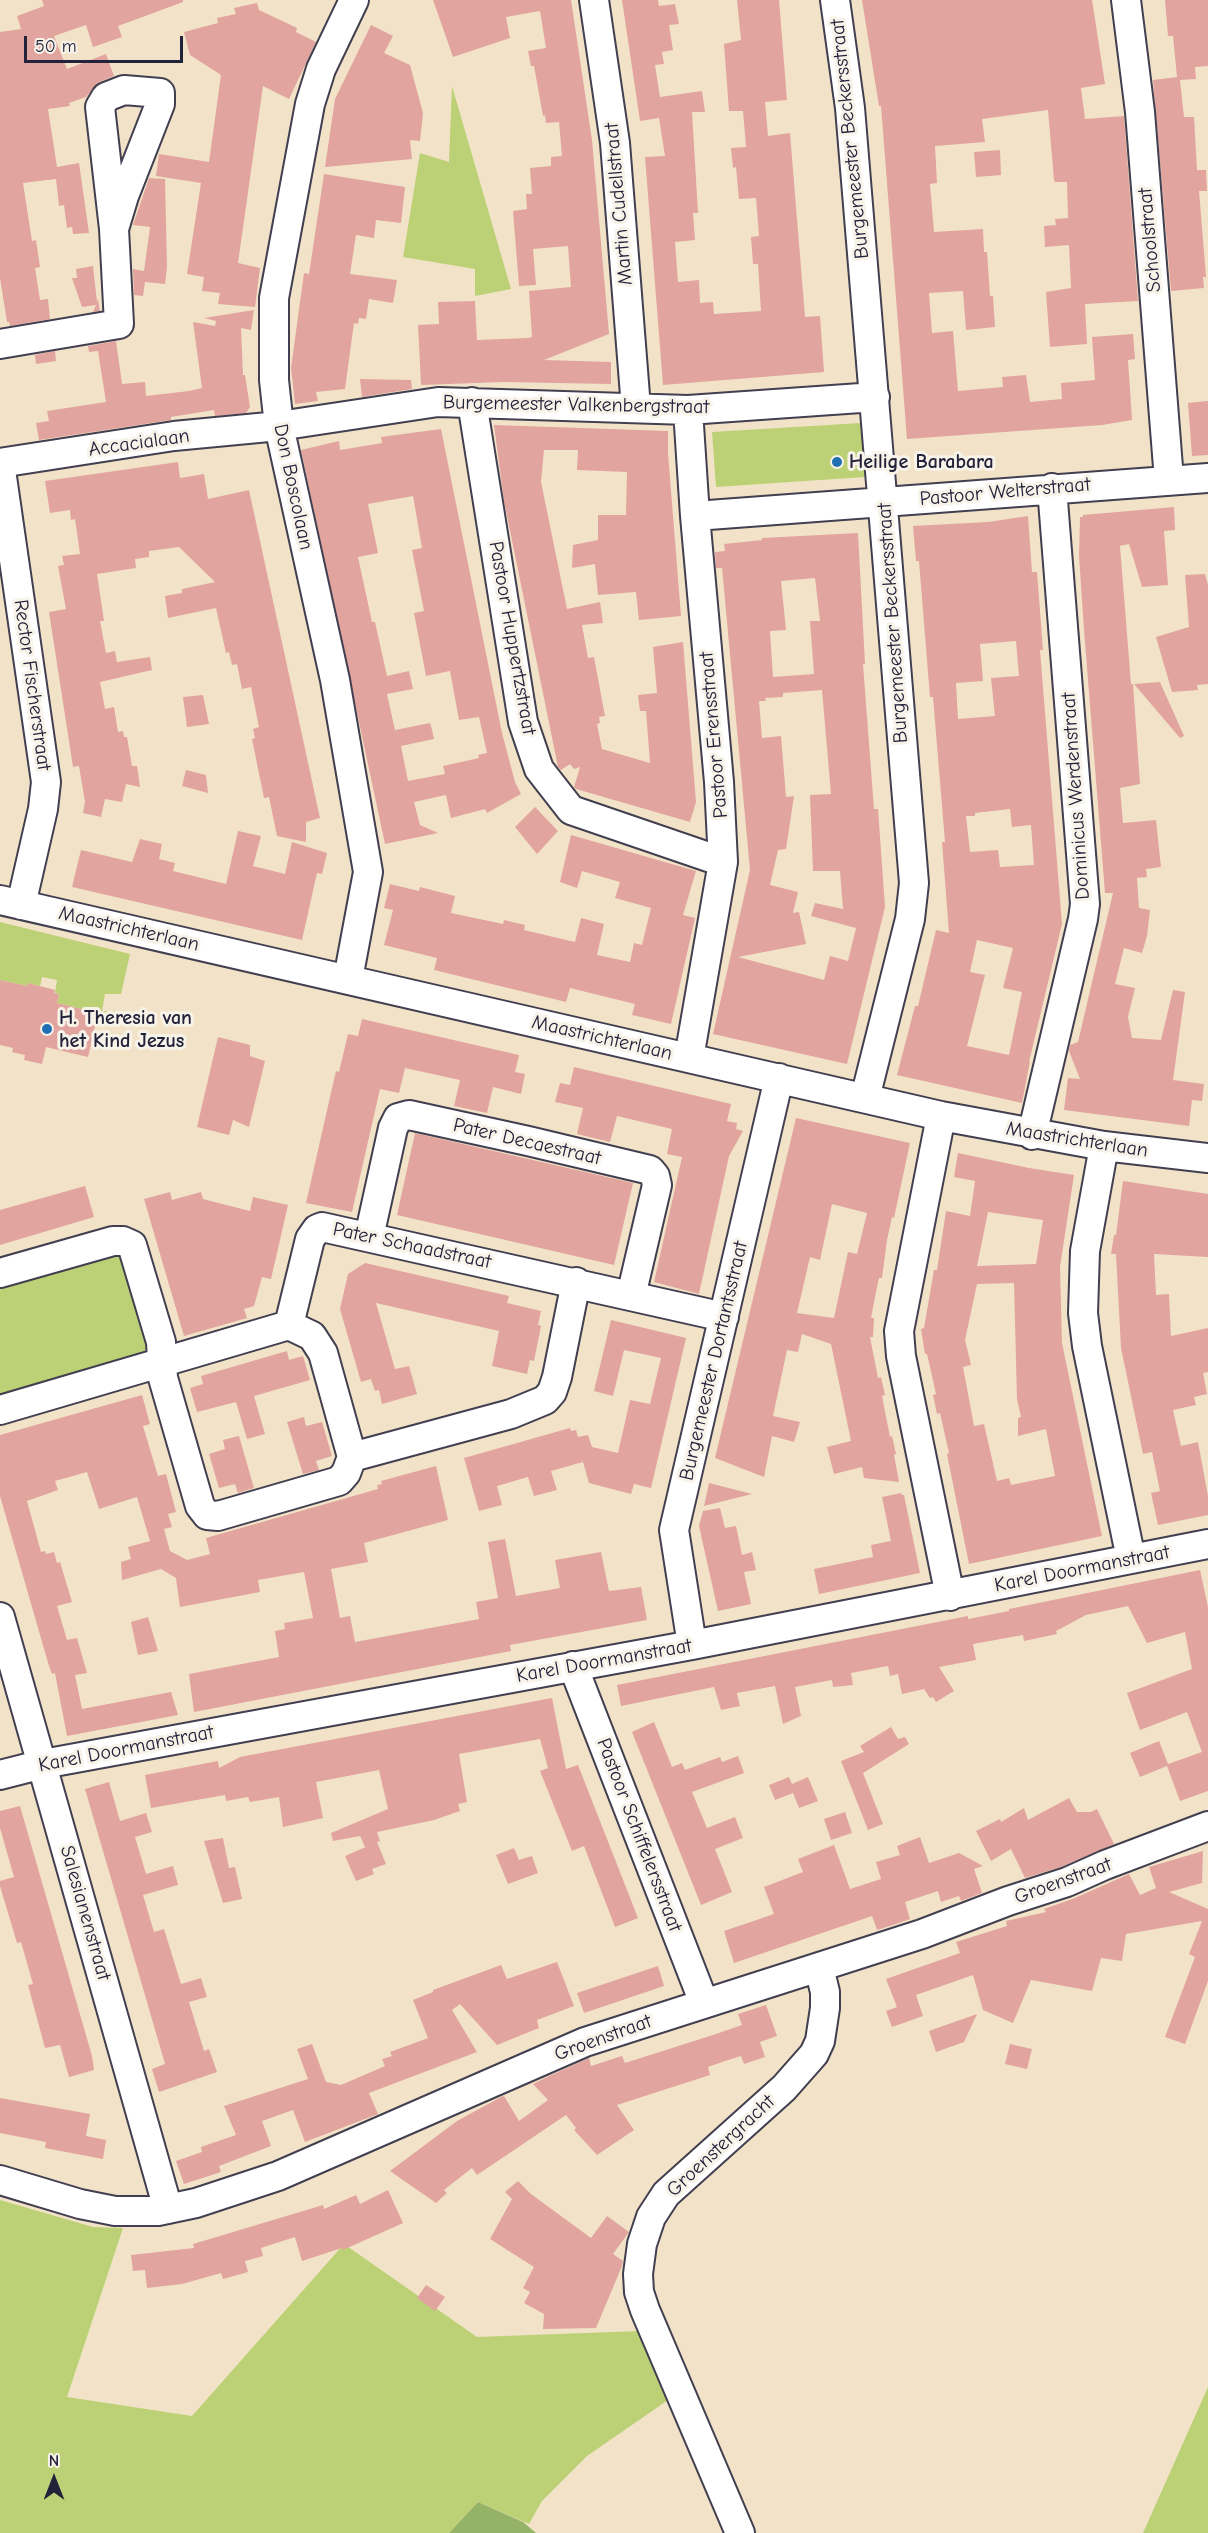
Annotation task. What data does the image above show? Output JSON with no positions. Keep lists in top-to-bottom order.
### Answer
{
  "streets": {
    "street": [
      "Burgemeester Beckersstraat",
      "Martin Cudellstraat",
      "Schoolstraat",
      "Burgemeester Valkenbergstraat",
      "Accacialaan",
      "Don Boscolaan",
      "Pastoor Welterstraat",
      "Pastoor Huppertzstraat",
      "Rector Fischerstraat",
      "Pastoor Erensstraat",
      "Dominicus Werdenstraat",
      "Maastrichterlaan",
      "Pater Decaestraat",
      "Pater Schaadstraat",
      "Burgemeester Dortantsstraat",
      "Karel Doormanstraat",
      "Pastoor Schiffelersstraat",
      "Groenstraat",
      "Salesianenstraat",
      "Groenstergracht"
    ]
  },
  "crossings": [
    ["Burgemeester Beckersstraat", "Burgemeester Valkenbergstraat"],
    ["Burgemeester Beckersstraat", "Pastoor Welterstraat"],
    ["Burgemeester Beckersstraat", "Maastrichterlaan"],
    ["Martin Cudellstraat", "Burgemeester Valkenbergstraat"],
    ["Schoolstraat", "Pastoor Welterstraat"],
    ["Burgemeester Valkenbergstraat", "Accacialaan"],
    ["Burgemeester Valkenbergstraat", "Don Boscolaan"],
    ["Burgemeester Valkenbergstraat", "Pastoor Huppertzstraat"],
    ["Burgemeester Valkenbergstraat", "Pastoor Erensstraat"],
    ["Accacialaan", "Don Boscolaan"],
    ["Accacialaan", "Rector Fischerstraat"],
    ["Don Boscolaan", "Maastrichterlaan"],
    ["Pastoor Welterstraat", "Pastoor Erensstraat"],
    ["Pastoor Welterstraat", "Dominicus Werdenstraat"],
    ["Pastoor Huppertzstraat", "Pastoor Erensstraat"],
    ["Rector Fischerstraat", "Maastrichterlaan"],
    ["Pastoor Erensstraat", "Maastrichterlaan"],
    ["Dominicus Werdenstraat", "Maastrichterlaan"],
    ["Maastrichterlaan", "Burgemeester Dortantsstraat"],
    ["Pater Decaestraat", "Pater Schaadstraat"],
    ["Pater Schaadstraat", "Burgemeester Dortantsstraat"],
    ["Burgemeester Dortantsstraat", "Karel Doormanstraat"],
    ["Karel Doormanstraat", "Pastoor Schiffelersstraat"],
    ["Karel Doormanstraat", "Salesianenstraat"],
    ["Pastoor Schiffelersstraat", "Groenstraat"],
    ["Groenstraat", "Salesianenstraat"],
    ["Groenstraat", "Groenstergracht"]
  ],
  "places": ["Heilige Barabara", "H. Theresia van het Kind Jezus"],
  "scale_bar": "50 m",
  "north": "top"
}
